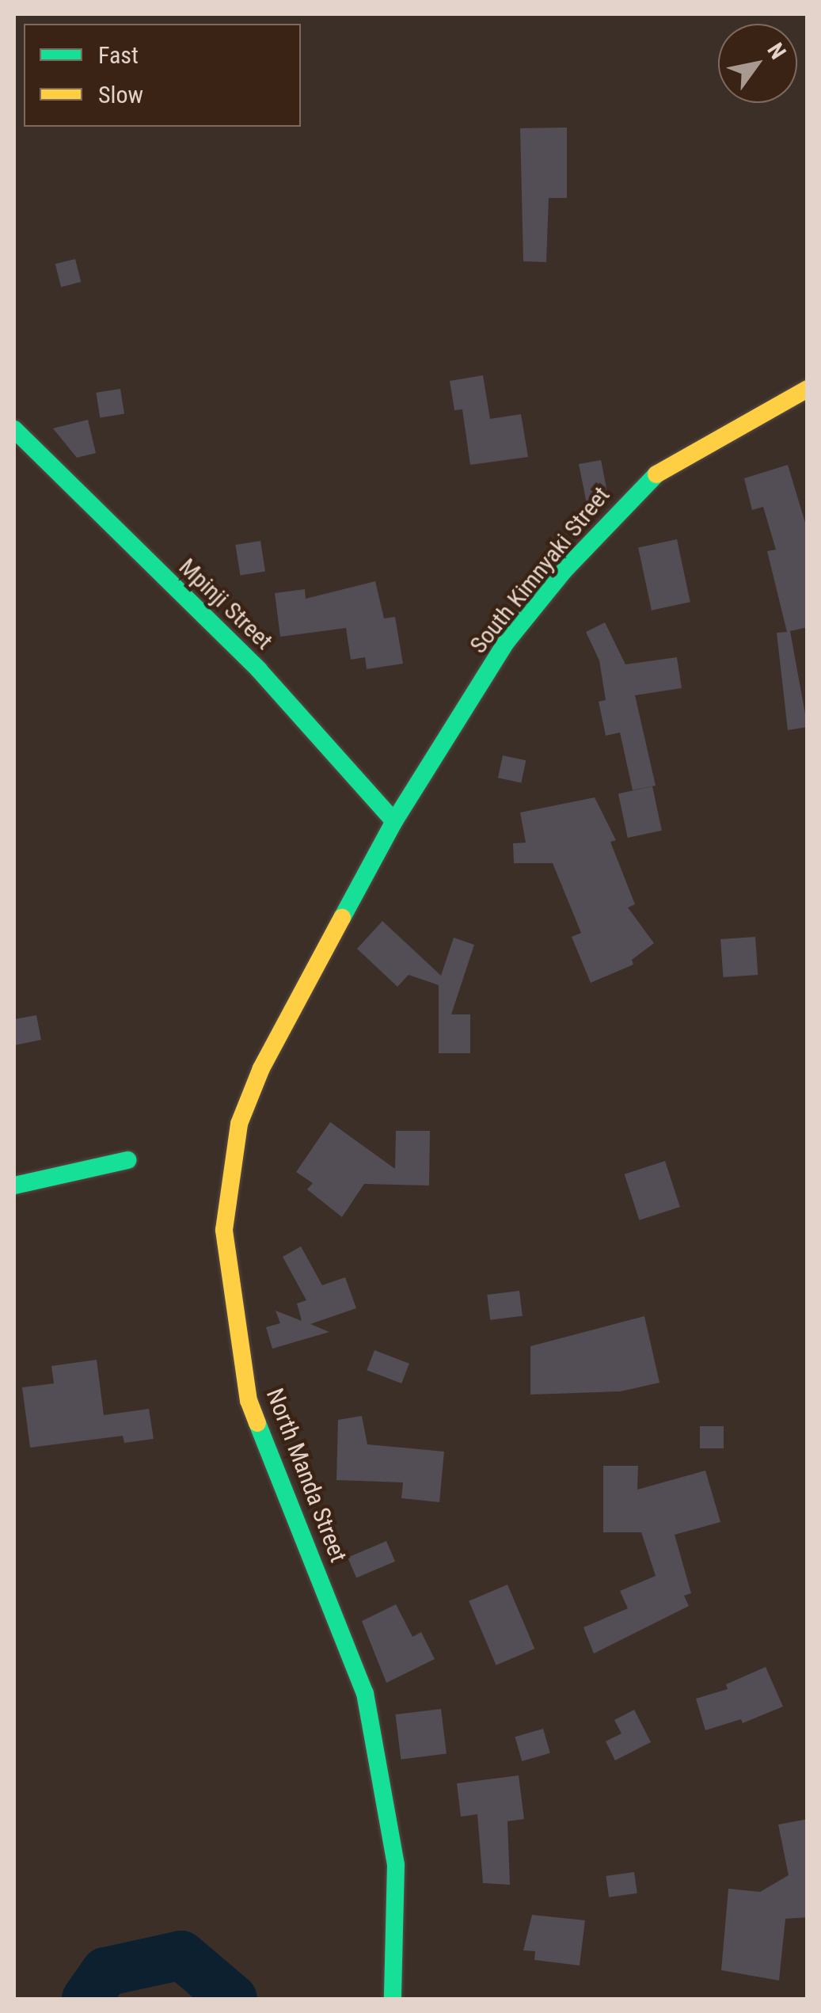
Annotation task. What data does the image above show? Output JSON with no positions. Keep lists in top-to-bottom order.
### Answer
{
  "streets": {
    "street": ["South Kimnyaki Street", "Mpinji Street", "North Manda Street"]
  },
  "crossings": [
    ["South Kimnyaki Street", "Mpinji Street"],
    ["South Kimnyaki Street", "North Manda Street"]
  ],
  "legend": ["Fast", "Slow"],
  "north": "top right"
}
